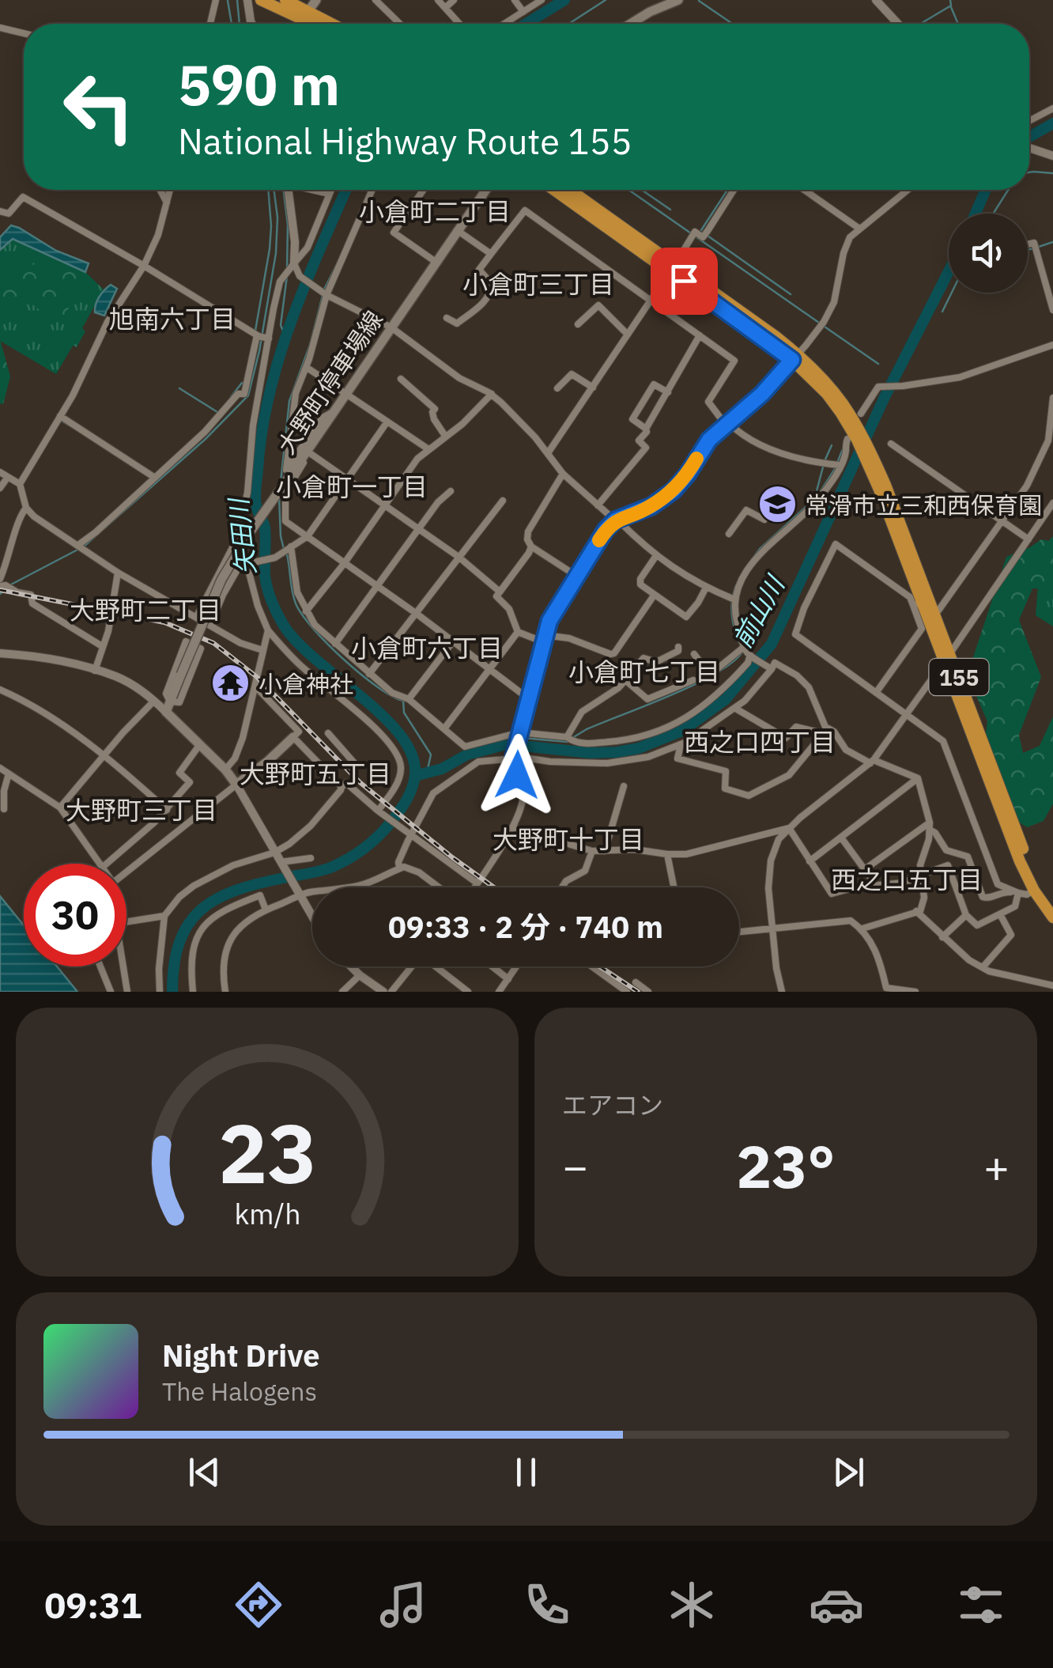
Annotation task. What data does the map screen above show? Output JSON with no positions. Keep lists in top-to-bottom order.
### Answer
{
  "streets": {
    "highway": ["155"],
    "main road": ["大野町停車場線"]
  },
  "districts": [
    "小倉町二丁目",
    "小倉町三丁目",
    "旭南六丁目",
    "小倉町一丁目",
    "大野町二丁目",
    "小倉町六丁目",
    "小倉町七丁目",
    "西之口四丁目",
    "大野町五丁目",
    "大野町三丁目",
    "大野町十丁目",
    "西之口五丁目"
  ],
  "water": ["矢田川", "前山川"],
  "places": {
    "school or university": ["常滑市立三和西保育園"],
    "temple": ["小倉神社"]
  },
  "page": {
    "turn": ["590 m", "National Highway Route 155"],
    "limit": "30",
    "trip": "09:33 · 2 分 · 740 m",
    "tile": "エアコン",
    "heat": ["−", "23°", "+"],
    "song": ["Night Drive", "The Halogens"],
    "tabs": "09:31",
    "gauge": ["23", "km/h"]
  }
}
